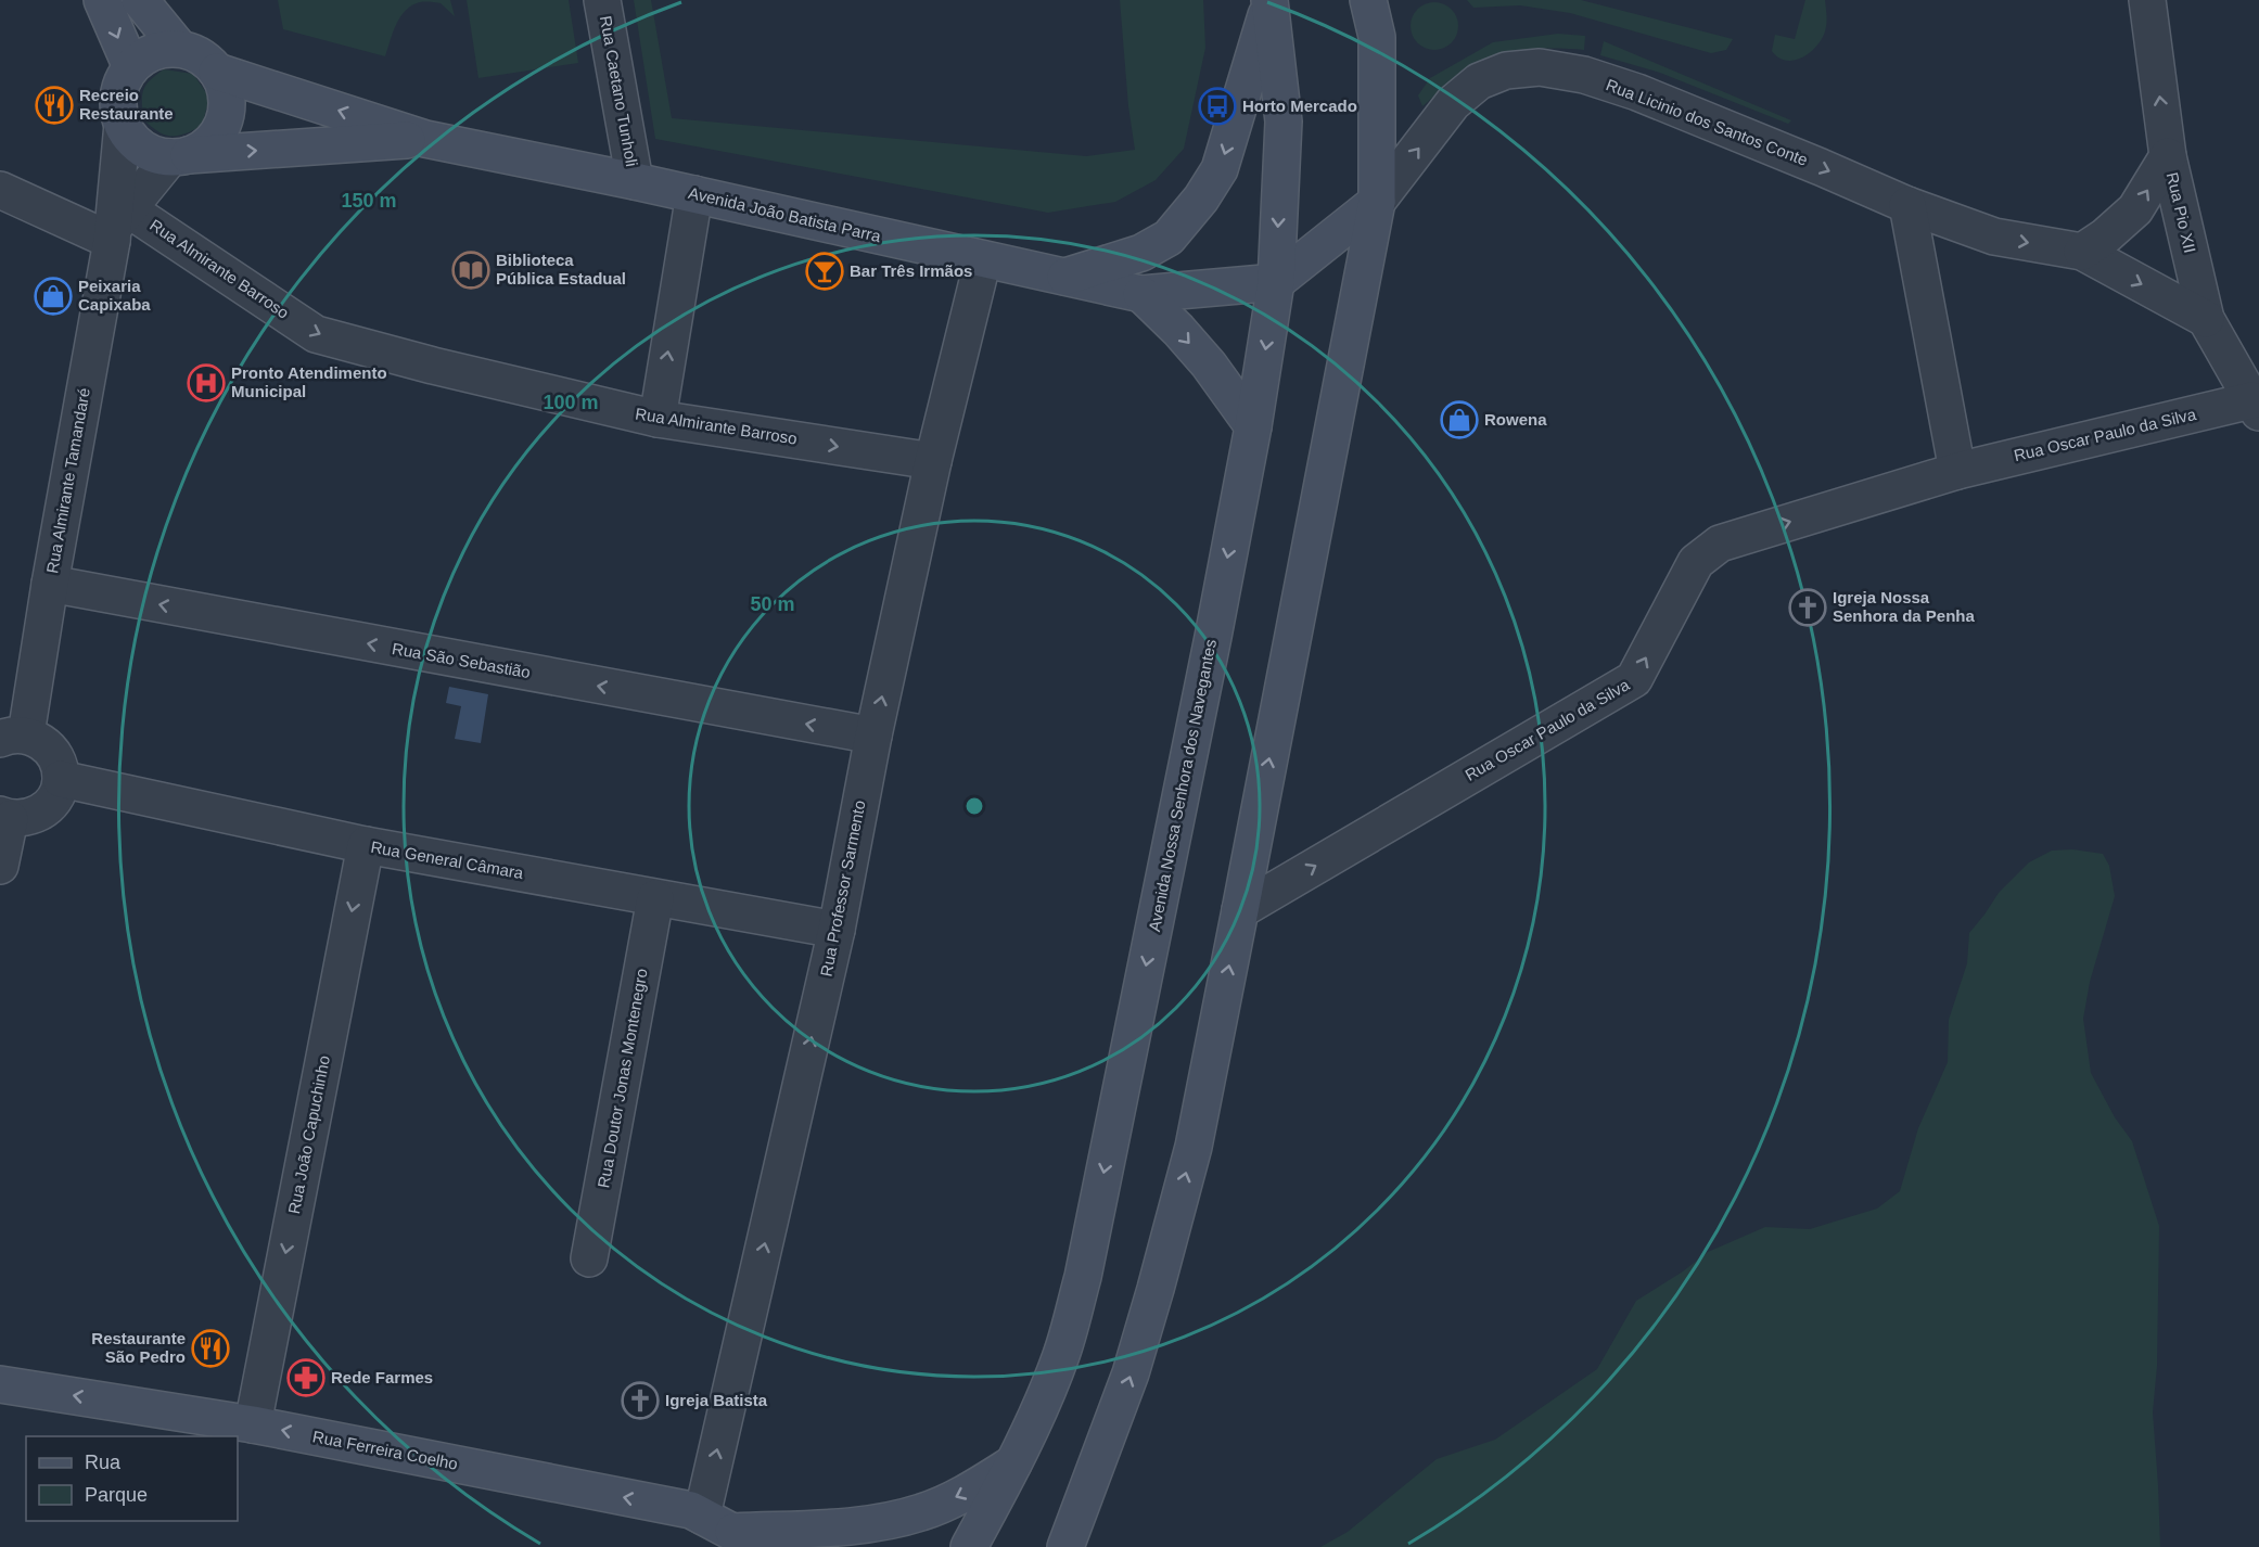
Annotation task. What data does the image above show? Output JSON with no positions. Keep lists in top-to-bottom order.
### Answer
{
  "streets": {
    "main road": ["Avenida João Batista Parra", "Avenida Nossa Senhora dos Navegantes", "Rua Ferreira Coelho"],
    "street": [
      "Rua Caetano Tunholi",
      "Rua Licinio dos Santos Conte",
      "Rua Pio XII",
      "Rua Almirante Barroso",
      "Rua Oscar Paulo da Silva",
      "Rua Almirante Tamandaré",
      "Rua São Sebastião",
      "Rua General Câmara",
      "Rua Professor Sarmento",
      "Rua Doutor Jonas Montenegro",
      "Rua João Capuchinho"
    ]
  },
  "crossings": [
    ["Rua Caetano Tunholi", "Avenida João Batista Parra"],
    ["Rua Licinio dos Santos Conte", "Rua Pio XII"],
    ["Rua Pio XII", "Rua Oscar Paulo da Silva"],
    ["Avenida João Batista Parra", "Rua Almirante Tamandaré"],
    ["Avenida João Batista Parra", "Avenida Nossa Senhora dos Navegantes"],
    ["Avenida João Batista Parra", "Rua Professor Sarmento"],
    ["Rua Almirante Barroso", "Rua Almirante Tamandaré"],
    ["Rua Almirante Barroso", "Rua Professor Sarmento"],
    ["Rua Almirante Tamandaré", "Rua São Sebastião"],
    ["Rua São Sebastião", "Rua Professor Sarmento"],
    ["Rua General Câmara", "Rua Professor Sarmento"],
    ["Rua General Câmara", "Rua Doutor Jonas Montenegro"],
    ["Rua General Câmara", "Rua João Capuchinho"],
    ["Rua Professor Sarmento", "Rua Ferreira Coelho"],
    ["Rua João Capuchinho", "Rua Ferreira Coelho"]
  ],
  "one_way": [
    "Rua Licinio dos Santos Conte",
    "Rua Pio XII",
    "Rua Almirante Barroso",
    "Rua Oscar Paulo da Silva",
    "Rua São Sebastião",
    "Rua Professor Sarmento",
    "Rua João Capuchinho",
    "Rua Ferreira Coelho"
  ],
  "places": {
    "restaurant": ["Recreio Restaurante", "Restaurante São Pedro"],
    "bus stop": ["Horto Mercado"],
    "library": ["Biblioteca Pública Estadual"],
    "bar": ["Bar Três Irmãos"],
    "shop": ["Peixaria Capixaba", "Rowena"],
    "hospital": ["Pronto Atendimento Municipal"],
    "church": ["Igreja Nossa Senhora da Penha", "Igreja Batista"],
    "pharmacy": ["Rede Farmes"]
  },
  "legend": ["Rua", "Parque"],
  "rings": ["150 m", "100 m", "50 m"]
}
